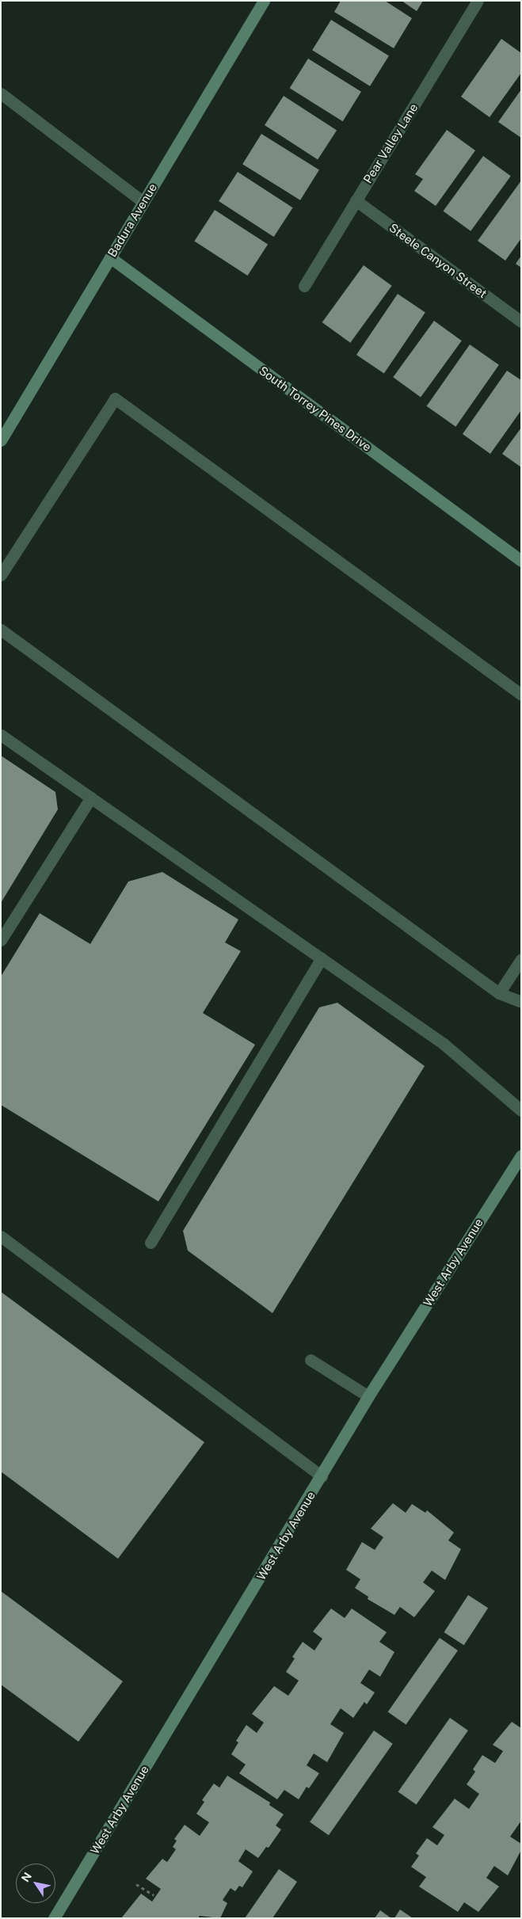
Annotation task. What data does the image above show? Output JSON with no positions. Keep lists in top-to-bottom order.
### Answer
{
  "streets": {
    "street": [
      "Pear Valley Lane",
      "Badura Avenue",
      "Steele Canyon Street",
      "South Torrey Pines Drive",
      "West Arby Avenue"
    ]
  },
  "crossings": [
    ["Pear Valley Lane", "Steele Canyon Street"],
    ["Badura Avenue", "South Torrey Pines Drive"]
  ],
  "north": "top left"
}
